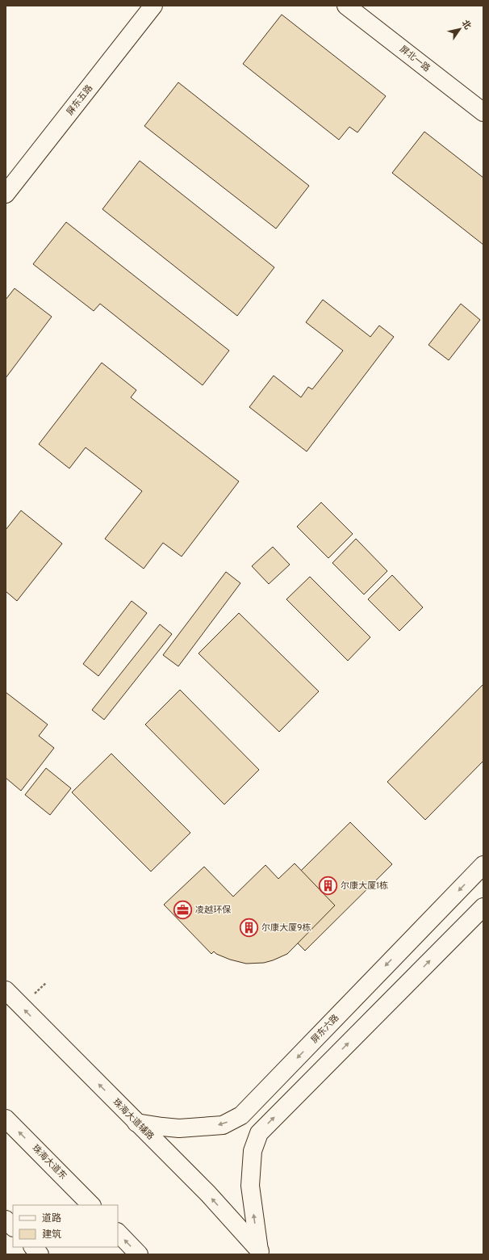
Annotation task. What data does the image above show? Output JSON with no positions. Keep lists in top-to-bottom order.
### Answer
{
  "streets": {
    "main road": [
      "屏北一路",
      "屏东五路",
      "屏东六路",
      "珠海大道辅路",
      "珠海大道东"
    ]
  },
  "crossings": [
    ["屏东六路", "珠海大道辅路"]
  ],
  "one_way": ["屏东六路", "珠海大道辅路", "珠海大道东"],
  "places": {
    "building": ["尔康大厦1栋", "尔康大厦9栋"],
    "office": ["凌越环保"]
  },
  "legend": ["道路", "建筑"],
  "north": "top right"
}
